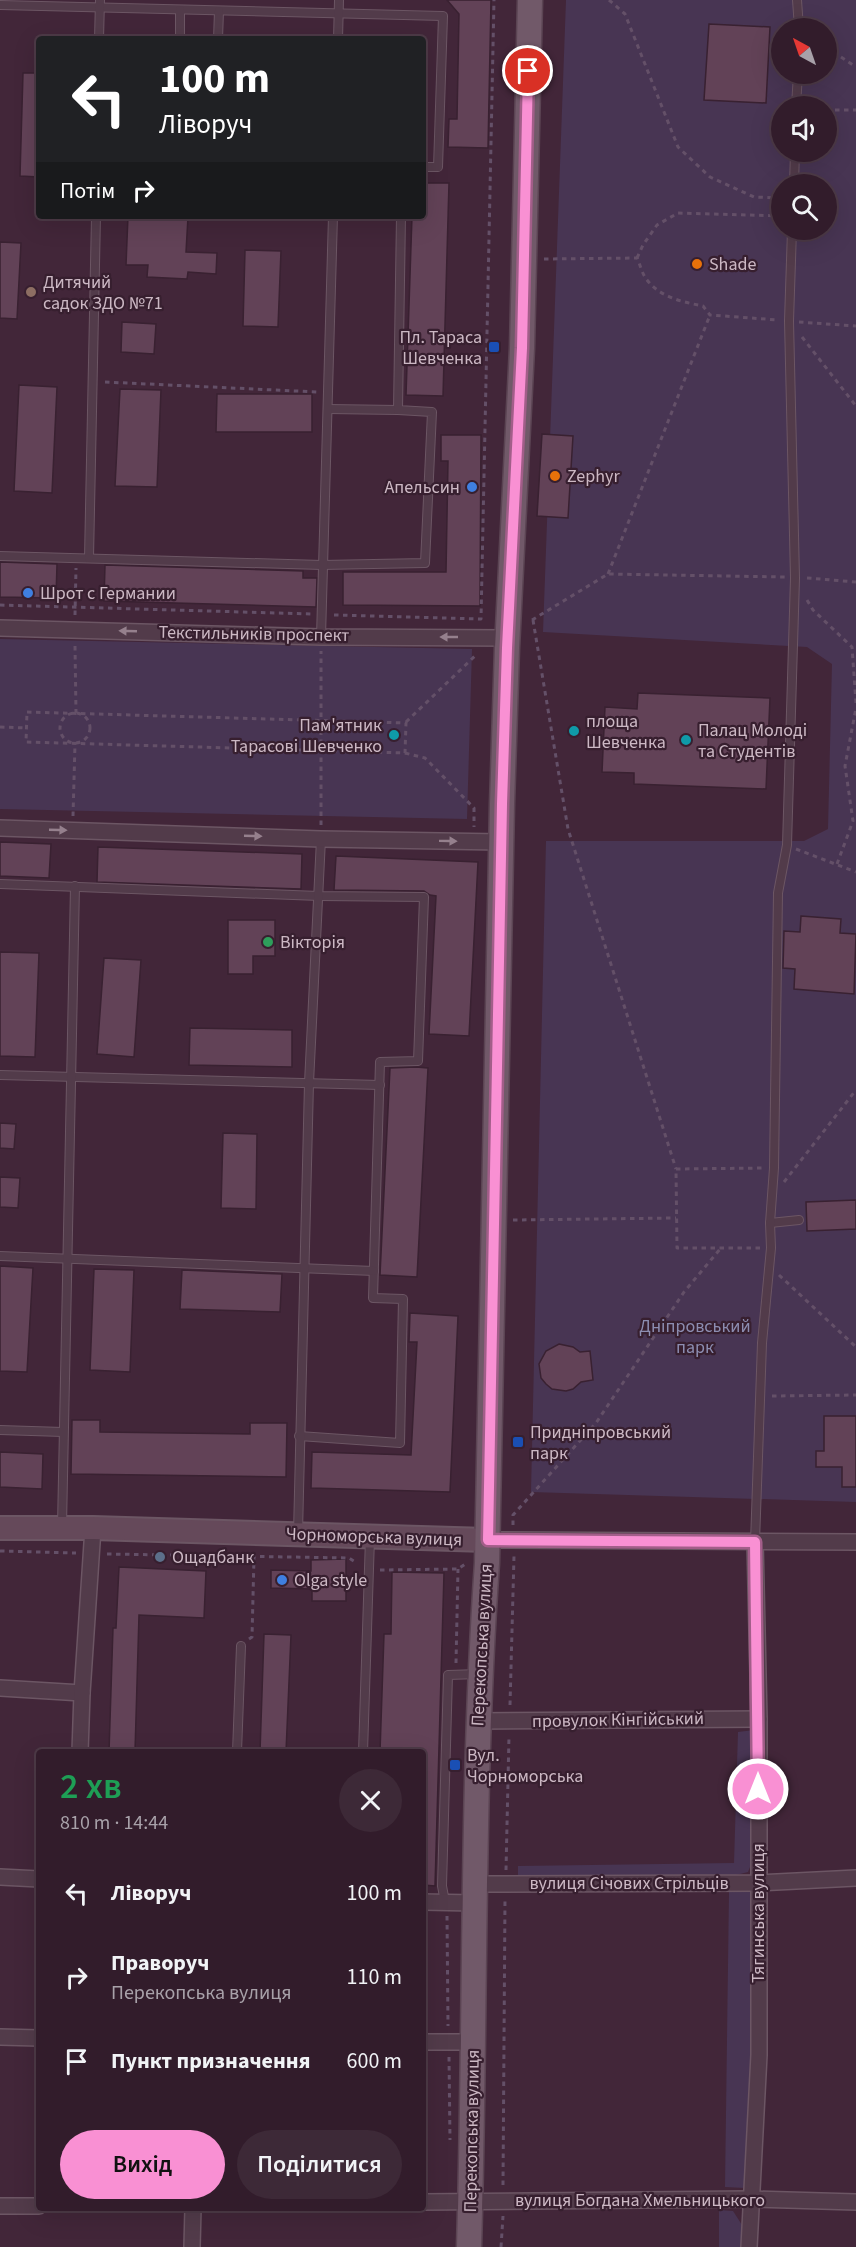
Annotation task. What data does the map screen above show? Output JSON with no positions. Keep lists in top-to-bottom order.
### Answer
{
  "streets": {
    "main road": ["Перекопська вулиця"],
    "street": [
      "Текстильників проспект",
      "Чорноморська вулиця",
      "провулок Кінгійський",
      "вулиця Січових Стрільців",
      "Тягинська вулиця",
      "вулиця Богдана Хмельницького"
    ]
  },
  "crossings": [
    ["Текстильників проспект", "Перекопська вулиця"],
    ["Чорноморська вулиця", "Перекопська вулиця"],
    ["Чорноморська вулиця", "Тягинська вулиця"],
    ["Перекопська вулиця", "провулок Кінгійський"],
    ["Перекопська вулиця", "вулиця Січових Стрільців"],
    ["Перекопська вулиця", "вулиця Богдана Хмельницького"],
    ["провулок Кінгійський", "Тягинська вулиця"],
    ["вулиця Січових Стрільців", "Тягинська вулиця"],
    ["Тягинська вулиця", "вулиця Богдана Хмельницького"]
  ],
  "one_way": ["Текстильників проспект"],
  "parks": ["Дніпровський парк"],
  "places": {
    "other": [
      "Shade",
      "Дитячий садок ЗДО №71",
      "Zephyr",
      "Апельсин",
      "Шрот с Германии",
      "площа Шевченка",
      "Пам'ятник Тарасові Шевченко",
      "Палац Молоді та Студентів",
      "Вікторія",
      "Ощадбанк",
      "Olga style"
    ],
    "transit": ["Пл. Тараса Шевченка", "Придніпровський парк", "Вул. Чорноморська"]
  },
  "north": "top left",
  "page": {
    "turn": ["100 m", "Ліворуч"],
    "then": "Потім",
    "heading": ["2 хв", "810 m · 14:44"],
    "list": [
      {
        "name": "Ліворуч",
        "value": "100 m"
      },
      {
        "name": "Праворуч",
        "note": "Перекопська вулиця",
        "value": "110 m"
      },
      {
        "name": "Пункт призначення",
        "value": "600 m"
      }
    ],
    "buttons": ["Вихід", "Поділитися"]
  }
}
